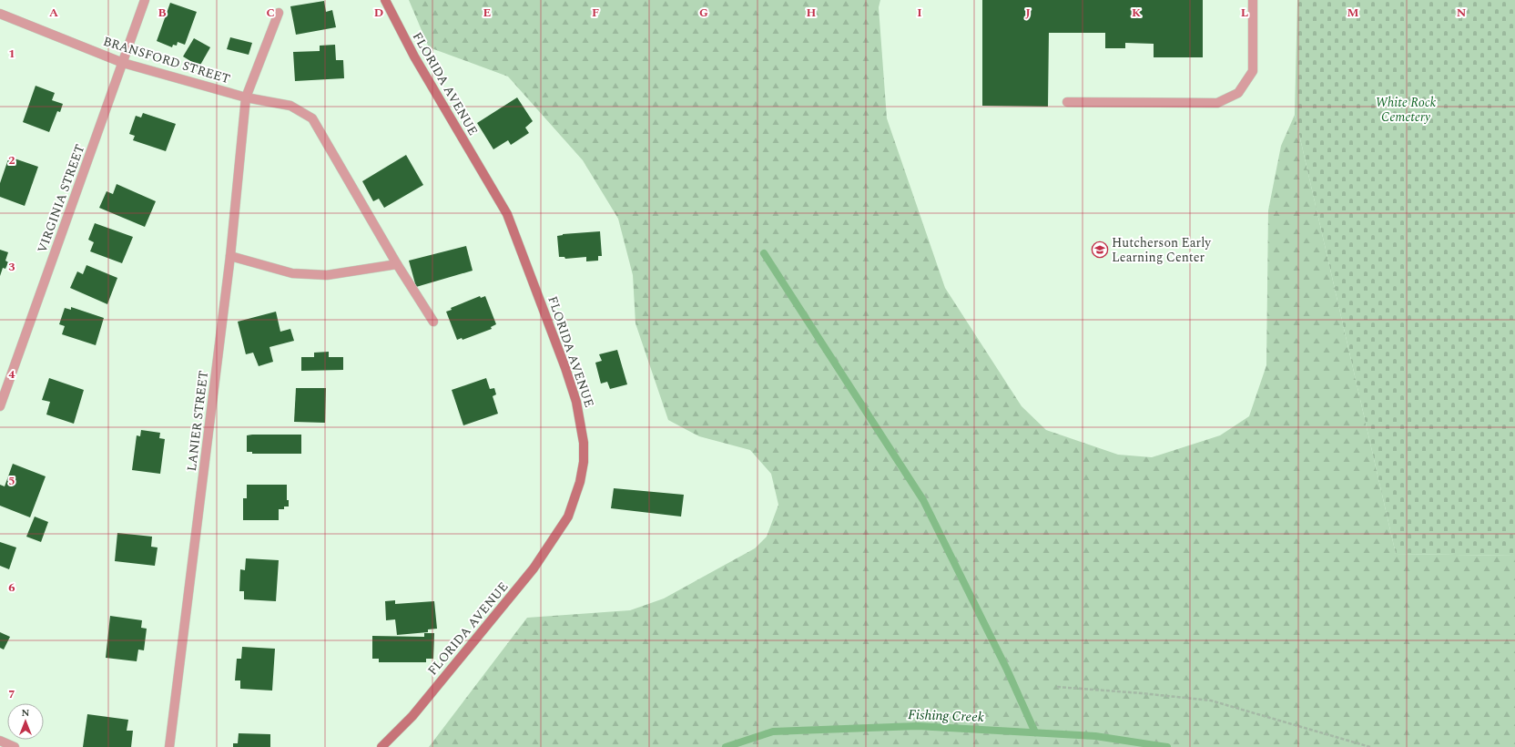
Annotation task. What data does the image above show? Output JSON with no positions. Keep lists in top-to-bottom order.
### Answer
{
  "streets": {
    "main road": ["FLORIDA AVENUE"],
    "street": ["BRANSFORD STREET", "VIRGINIA STREET", "LANIER STREET"]
  },
  "crossings": [
    ["BRANSFORD STREET", "VIRGINIA STREET"],
    ["BRANSFORD STREET", "LANIER STREET"]
  ],
  "water": ["Fishing Creek"],
  "parks": ["White Rock Cemetery"],
  "places": {
    "school or university": ["Hutcherson Early Learning Center"]
  },
  "north": "top",
  "grid": {
    "columns": [
      "A",
      "B",
      "C",
      "D",
      "E",
      "F",
      "G",
      "H",
      "I",
      "J",
      "K",
      "L",
      "M",
      "N"
    ],
    "rows": [
      "1",
      "2",
      "3",
      "4",
      "5",
      "6",
      "7"
    ]
  }
}
